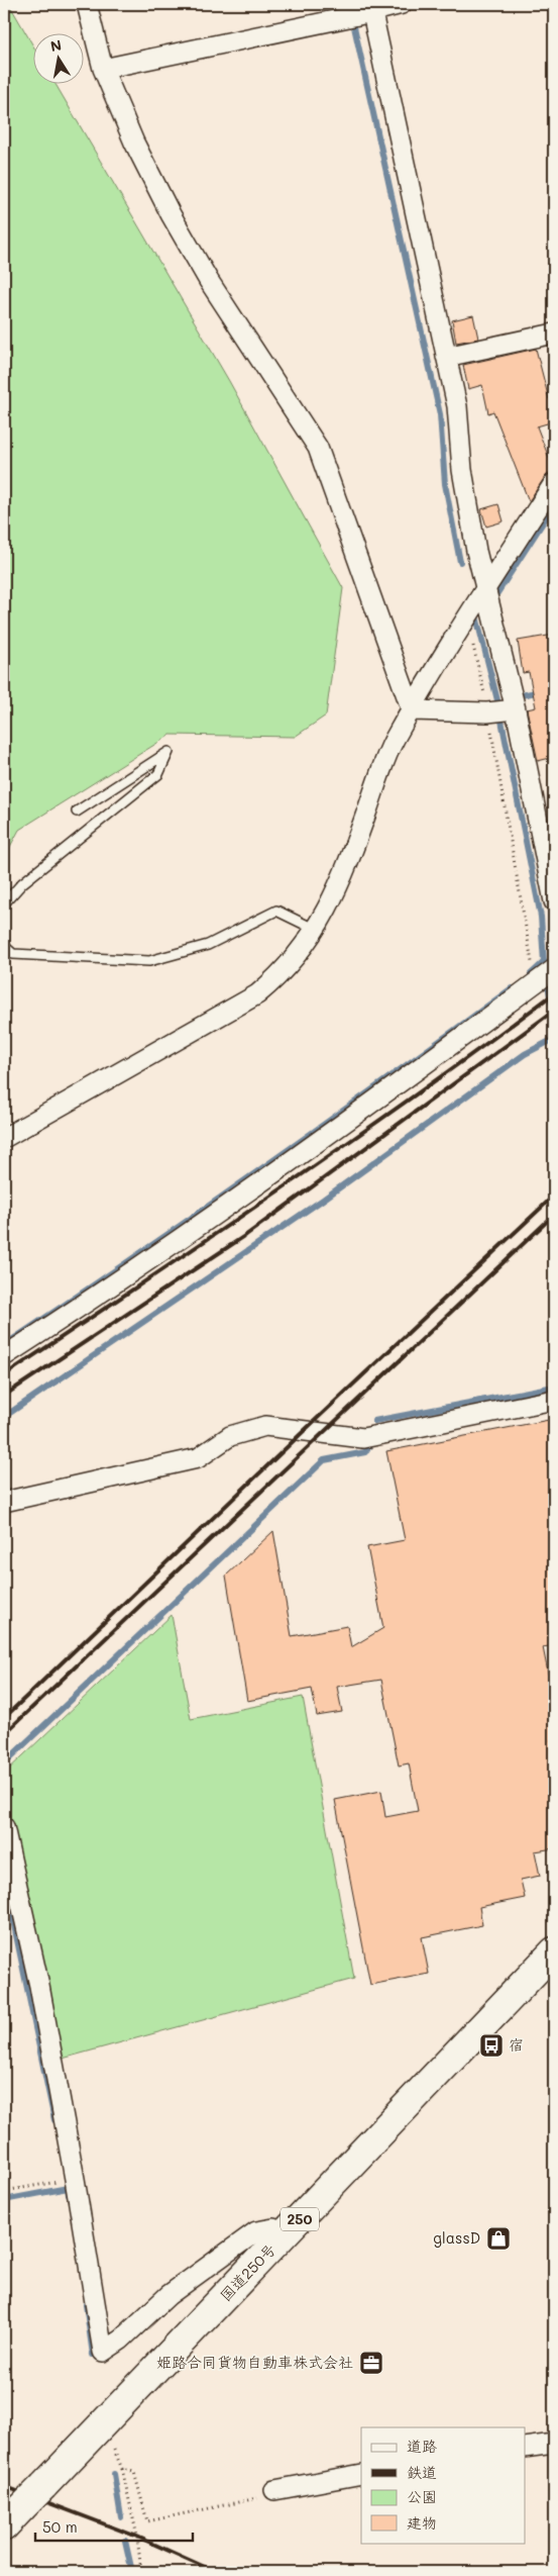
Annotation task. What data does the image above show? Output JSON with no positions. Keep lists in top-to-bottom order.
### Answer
{
  "streets": {
    "highway": ["250", "国道250号"]
  },
  "places": {
    "bus stop": ["宿"],
    "shop": ["glassD"],
    "office": ["姫路合同貨物自動車株式会社"]
  },
  "legend": [
    "道路",
    "鉄道",
    "公園",
    "建物"
  ],
  "scale_bar": "50 m",
  "north": "top"
}
